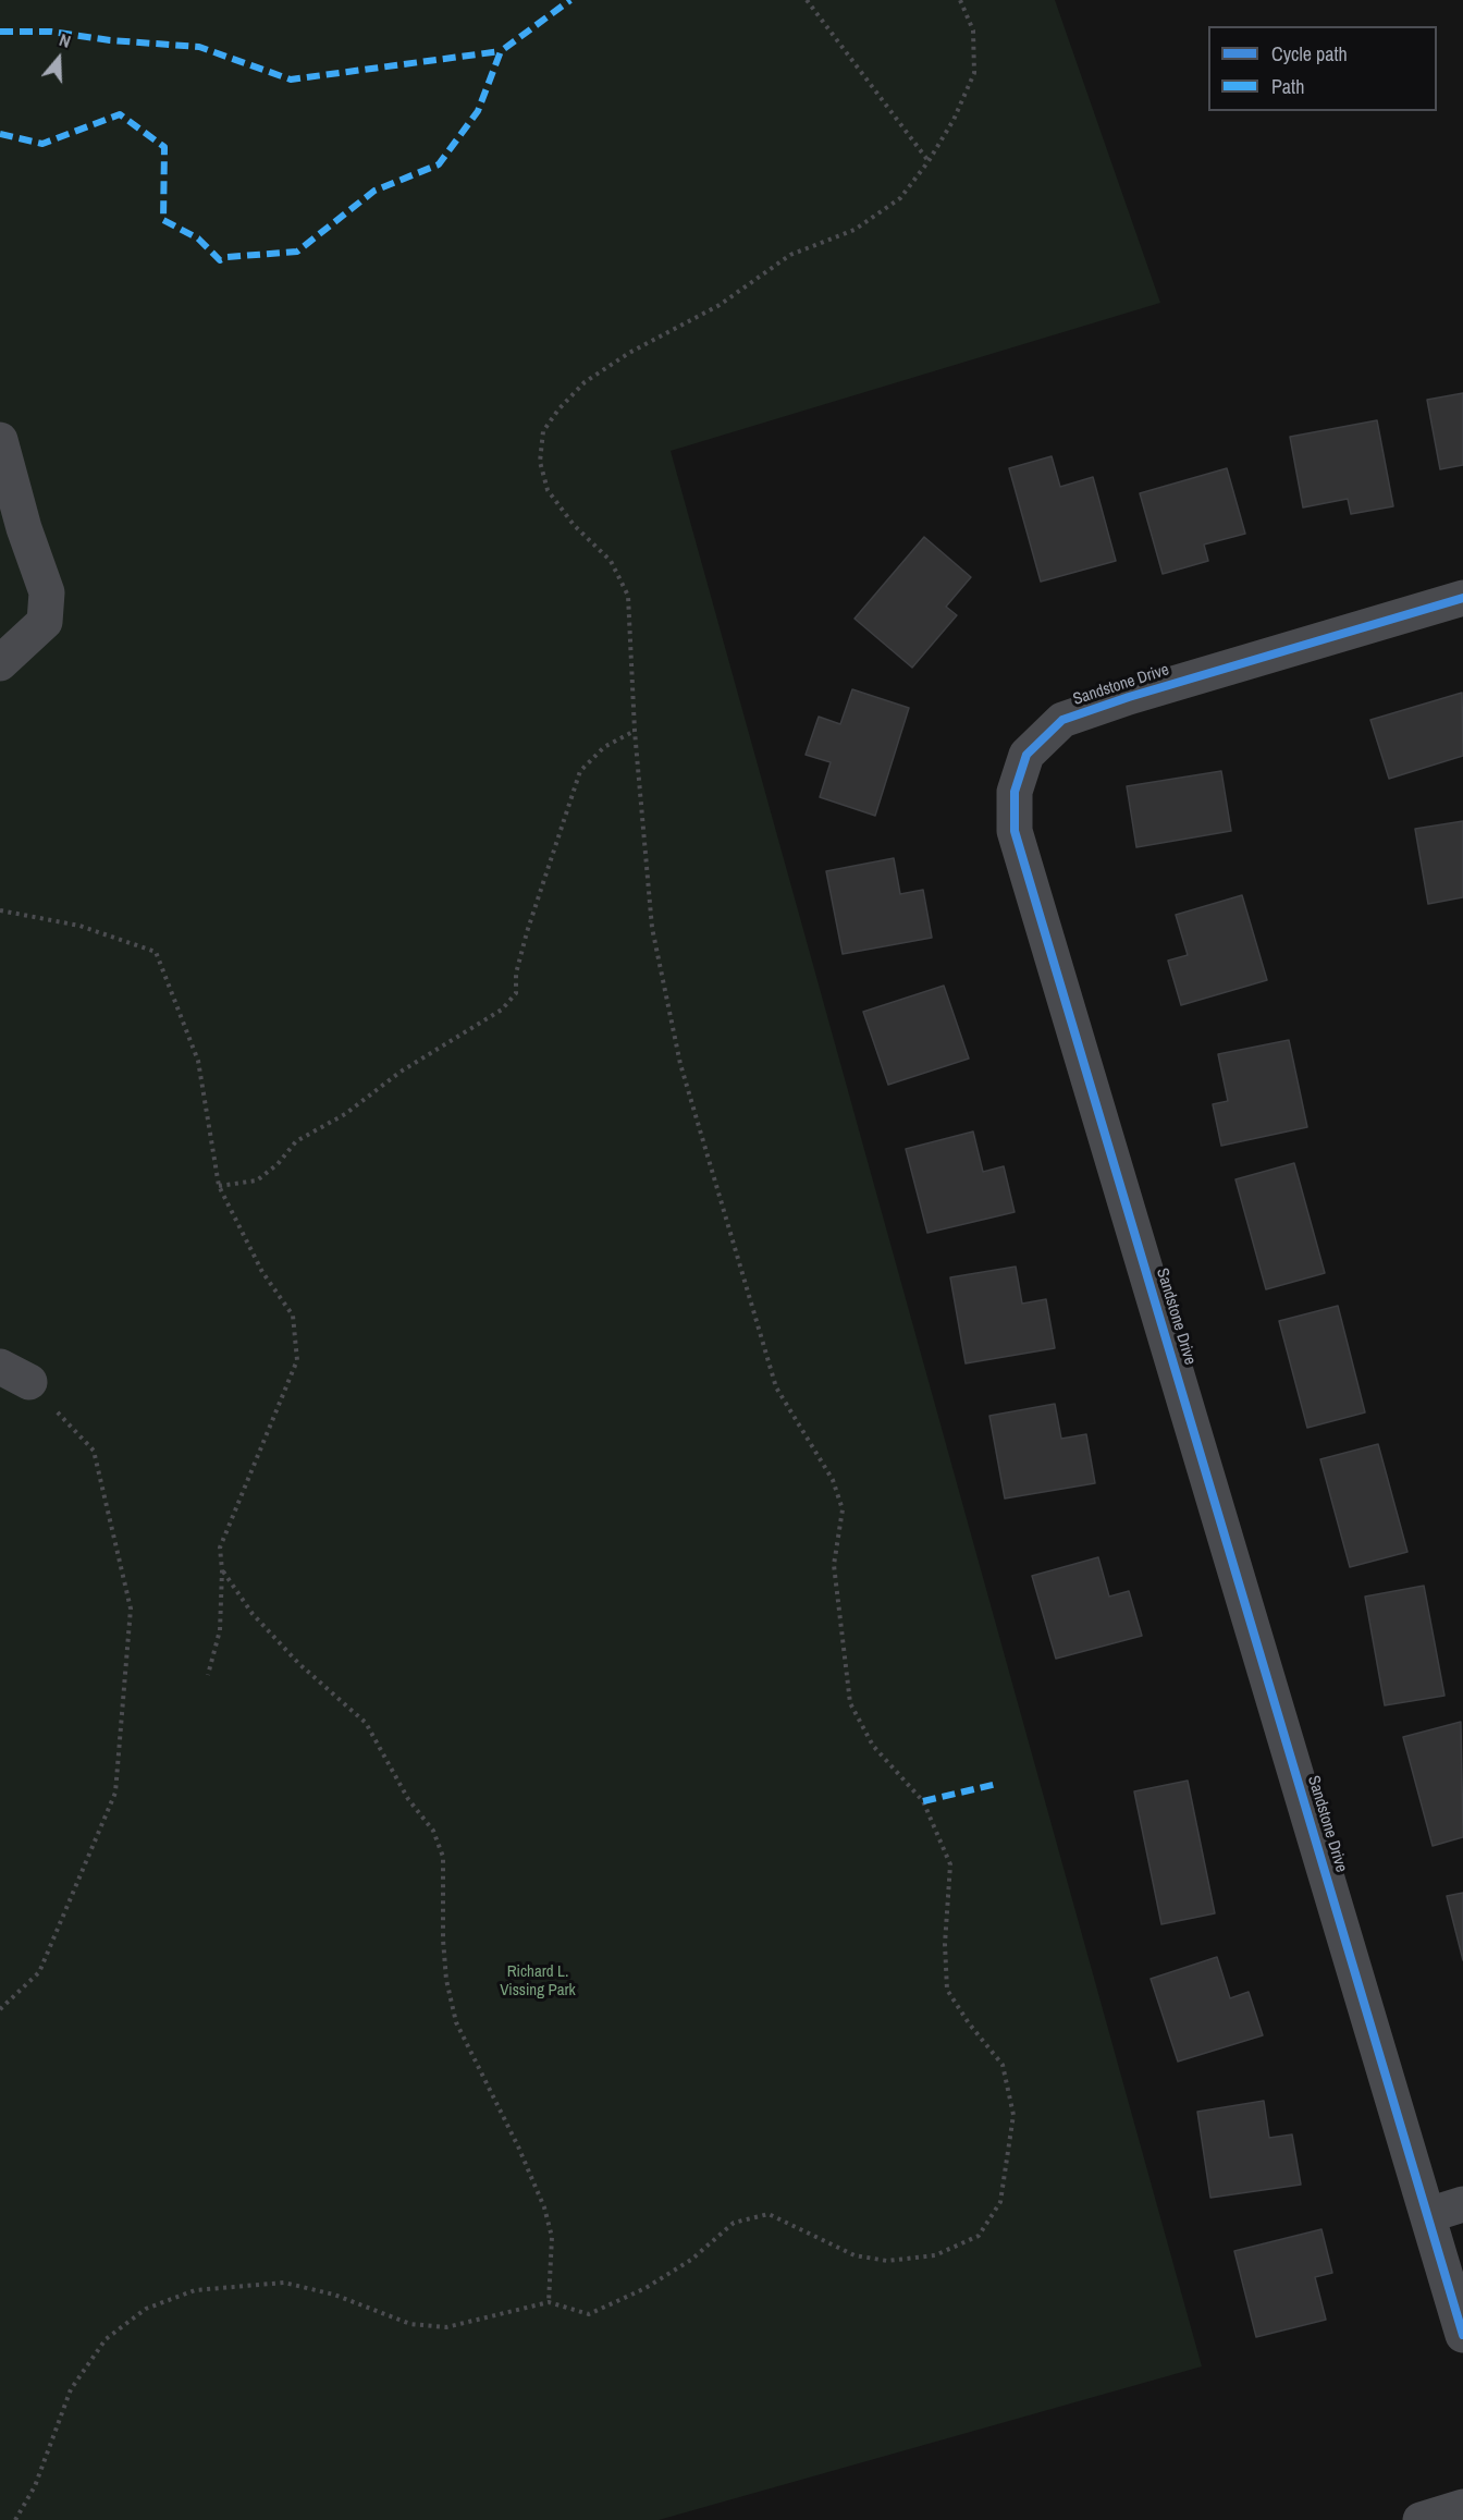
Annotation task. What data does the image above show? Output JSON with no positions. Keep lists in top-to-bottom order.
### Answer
{
  "streets": {
    "street": ["Sandstone Drive"]
  },
  "parks": ["Richard L. Vissing Park"],
  "legend": ["Cycle path", "Path"],
  "north": "top"
}
